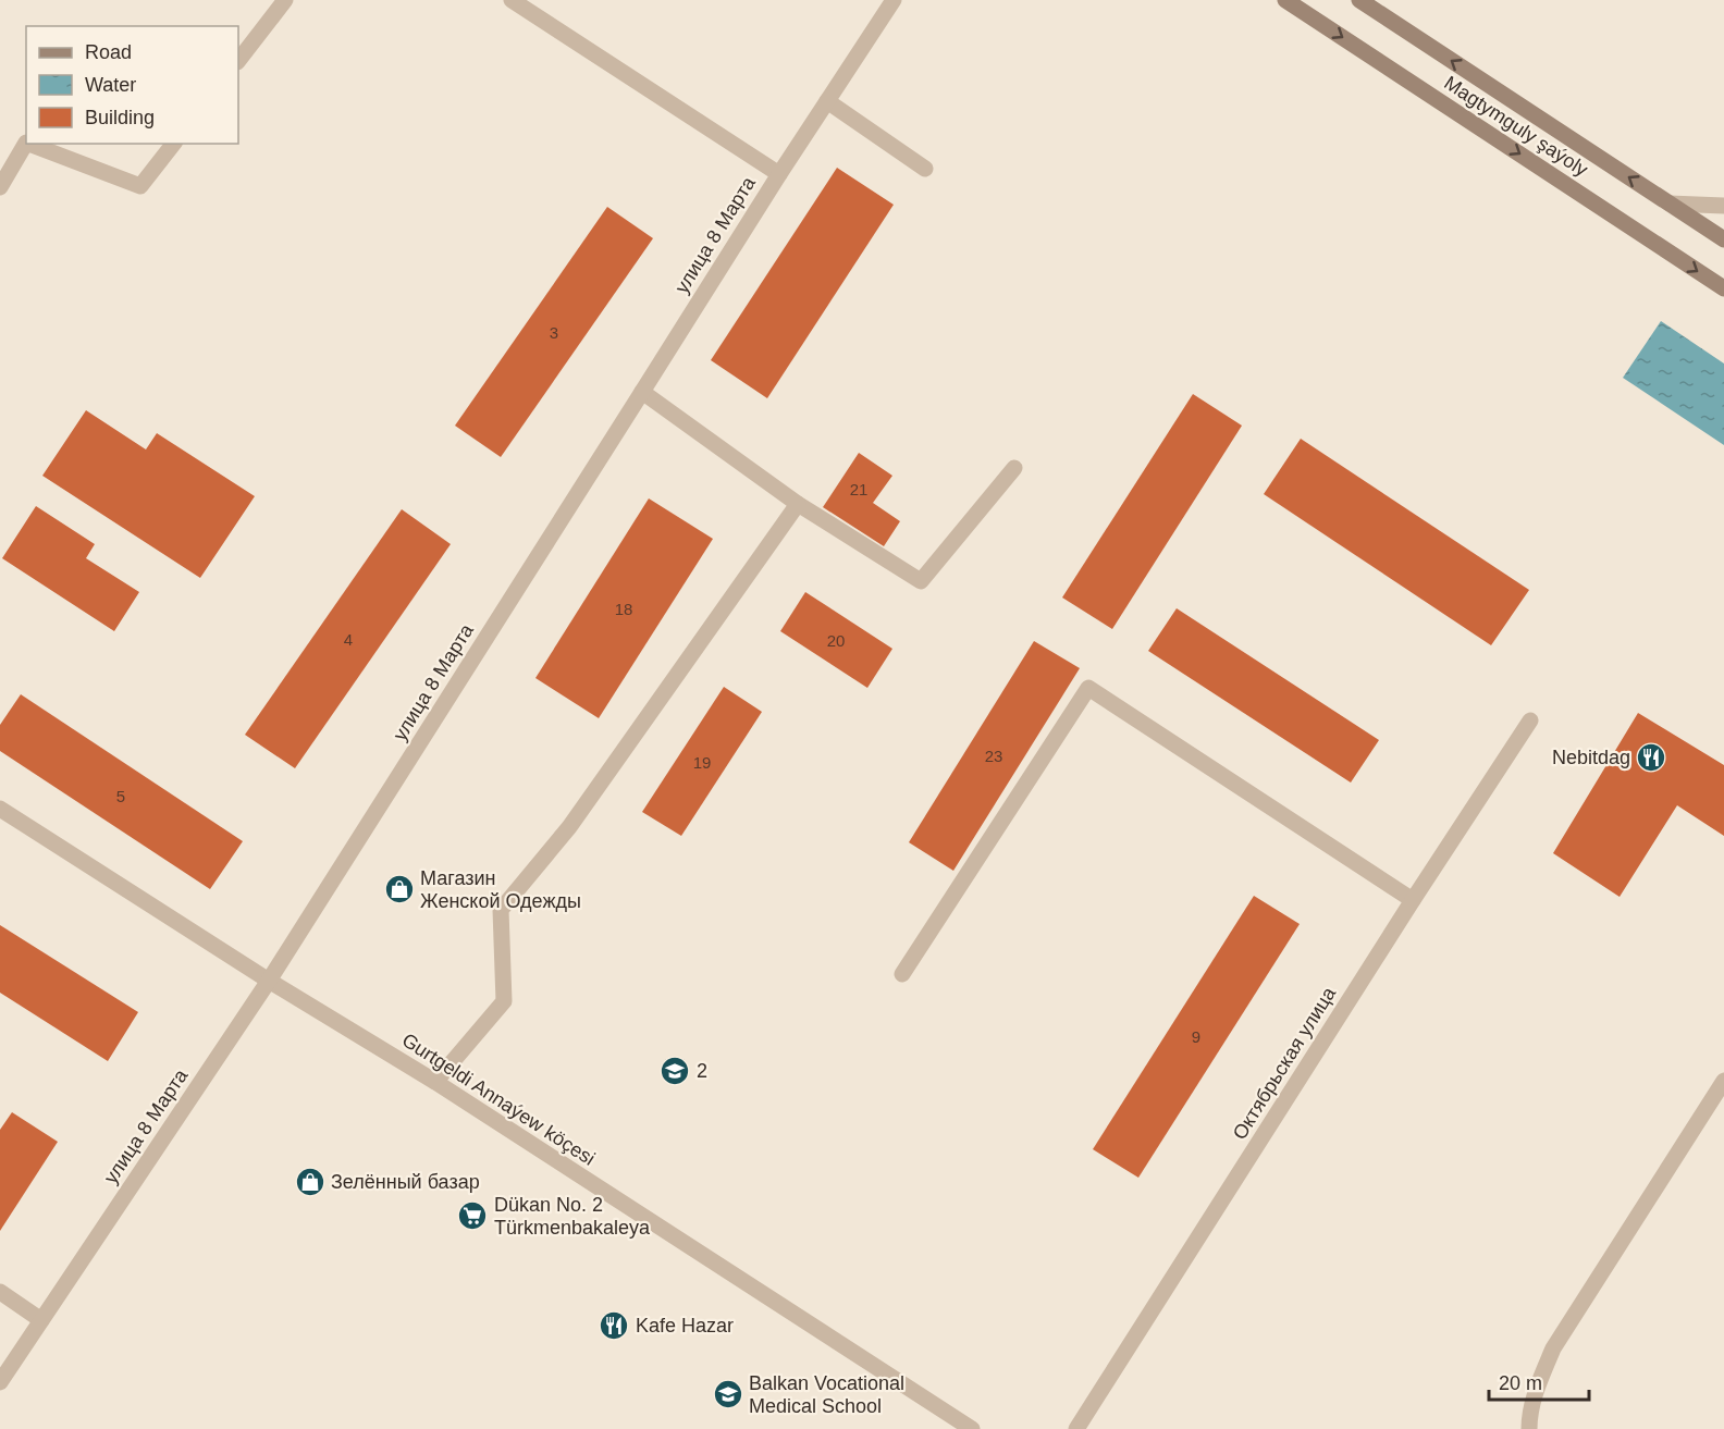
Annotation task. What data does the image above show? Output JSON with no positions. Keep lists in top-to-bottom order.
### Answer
{
  "streets": {
    "street": [
      "Magtymguly şaýoly",
      "улица 8 Марта",
      "Октябрьская улица",
      "Gurtgeldi Annaýew köçesi"
    ]
  },
  "crossings": [
    ["улица 8 Марта", "Gurtgeldi Annaýew köçesi"]
  ],
  "places": {
    "restaurant": ["Nebitdag", "Kafe Hazar"],
    "shop": ["Магазин Женской Одежды", "Зелённый базар"],
    "school or university": ["2", "Balkan Vocational Medical School"],
    "supermarket": ["Dükan No. 2 Türkmenbakaleya"]
  },
  "house_numbers": [
    "3",
    "21",
    "18",
    "4",
    "20",
    "23",
    "19",
    "5",
    "9"
  ],
  "legend": ["Road", "Water", "Building"],
  "scale_bar": "20 m"
}
